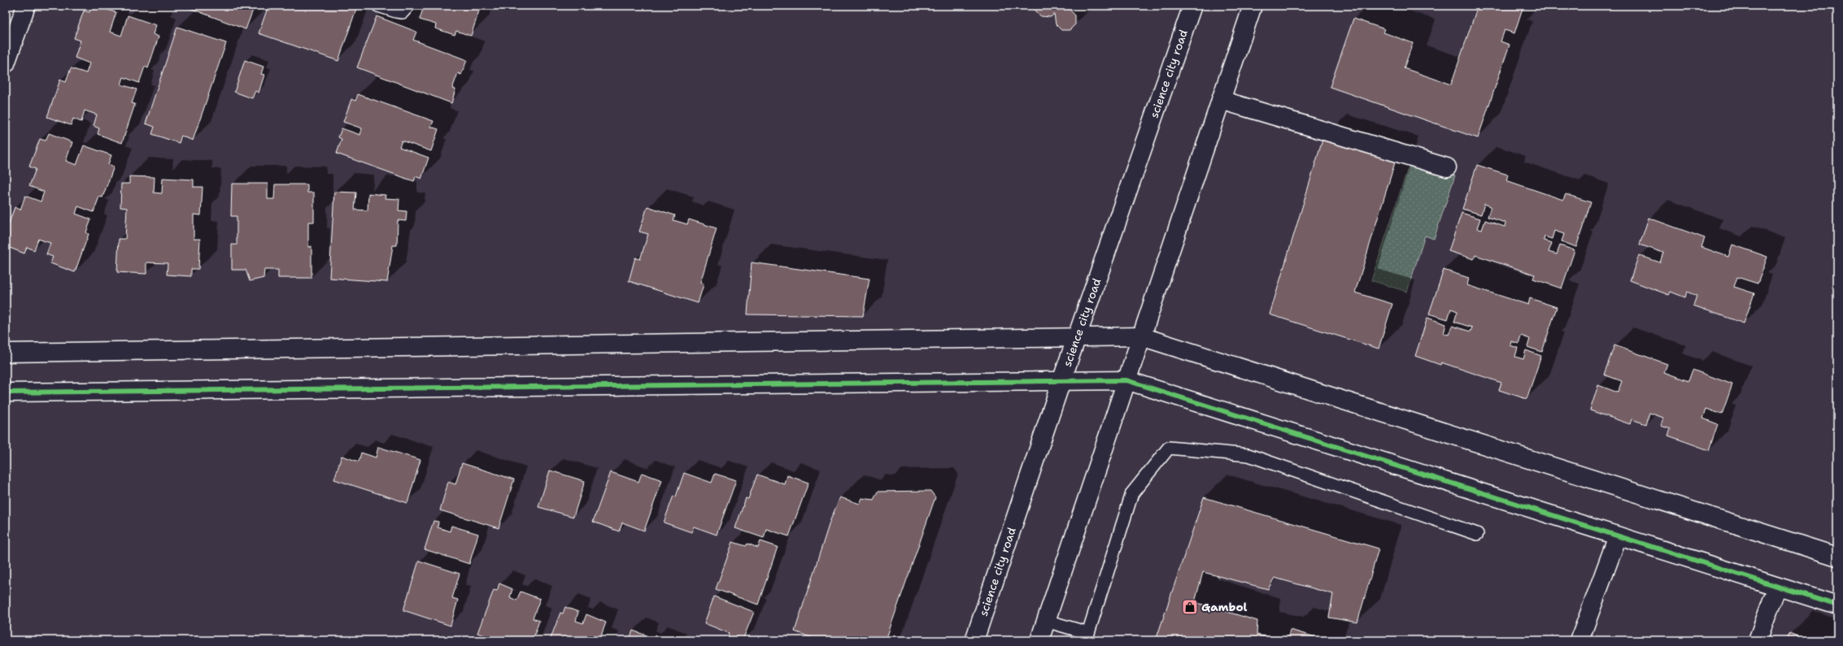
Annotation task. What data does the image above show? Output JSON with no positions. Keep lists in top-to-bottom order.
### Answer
{
  "streets": {
    "street": ["science city road"]
  },
  "places": {
    "shop": ["Gambol"]
  }
}
